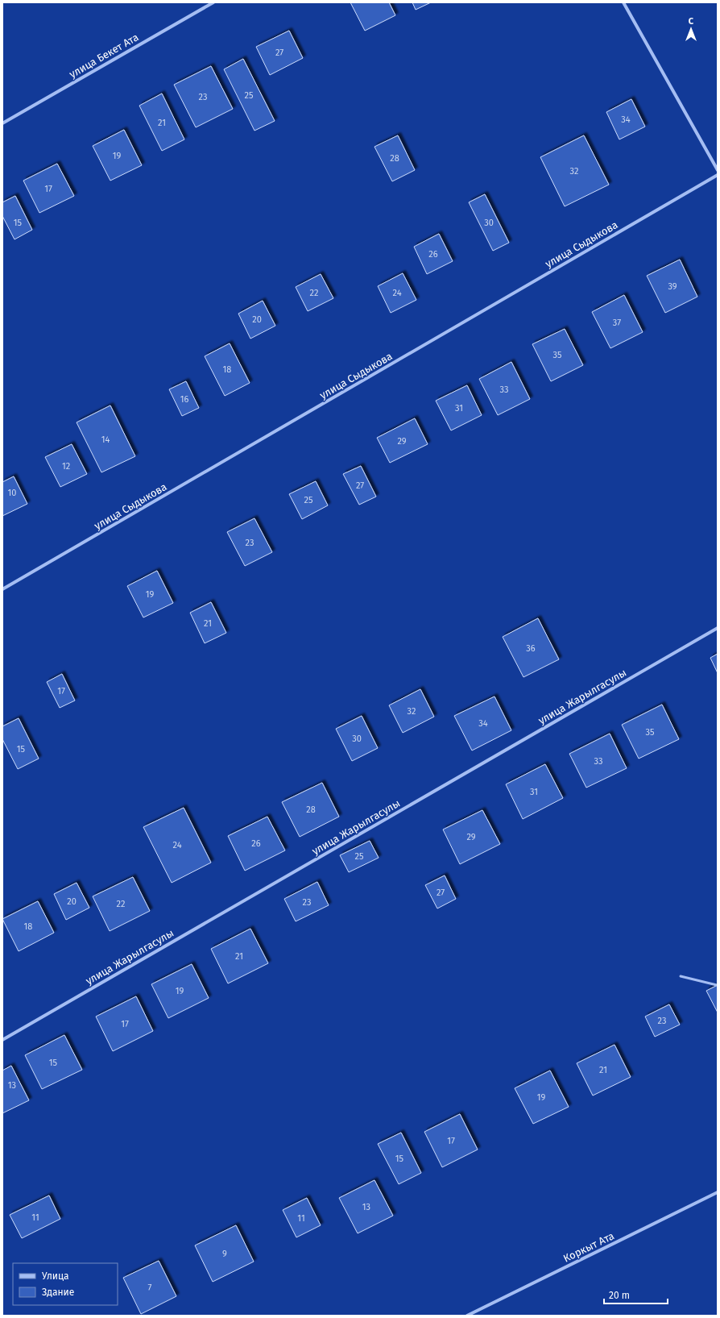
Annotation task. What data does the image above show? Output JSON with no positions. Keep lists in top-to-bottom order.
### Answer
{
  "streets": {
    "street": [
      "улица Бекет Ата",
      "улица Сыдыкова",
      "улица Жарылгасулы",
      "Коркыт Ата"
    ]
  },
  "house_numbers": [
    "27",
    "25",
    "23",
    "34",
    "21",
    "19",
    "28",
    "32",
    "17",
    "15",
    "30",
    "26",
    "39",
    "22",
    "24",
    "20",
    "37",
    "35",
    "18",
    "33",
    "16",
    "31",
    "14",
    "29",
    "12",
    "27",
    "10",
    "25",
    "23",
    "19",
    "21",
    "36",
    "17",
    "32",
    "34",
    "35",
    "30",
    "15",
    "33",
    "31",
    "28",
    "29",
    "26",
    "24",
    "25",
    "27",
    "20",
    "23",
    "22",
    "18",
    "21",
    "19",
    "23",
    "17",
    "15",
    "21",
    "13",
    "19",
    "17",
    "15",
    "13",
    "11",
    "11",
    "9",
    "7"
  ],
  "legend": ["Улица", "Здание"],
  "scale_bar": "20 m",
  "north": "top"
}
